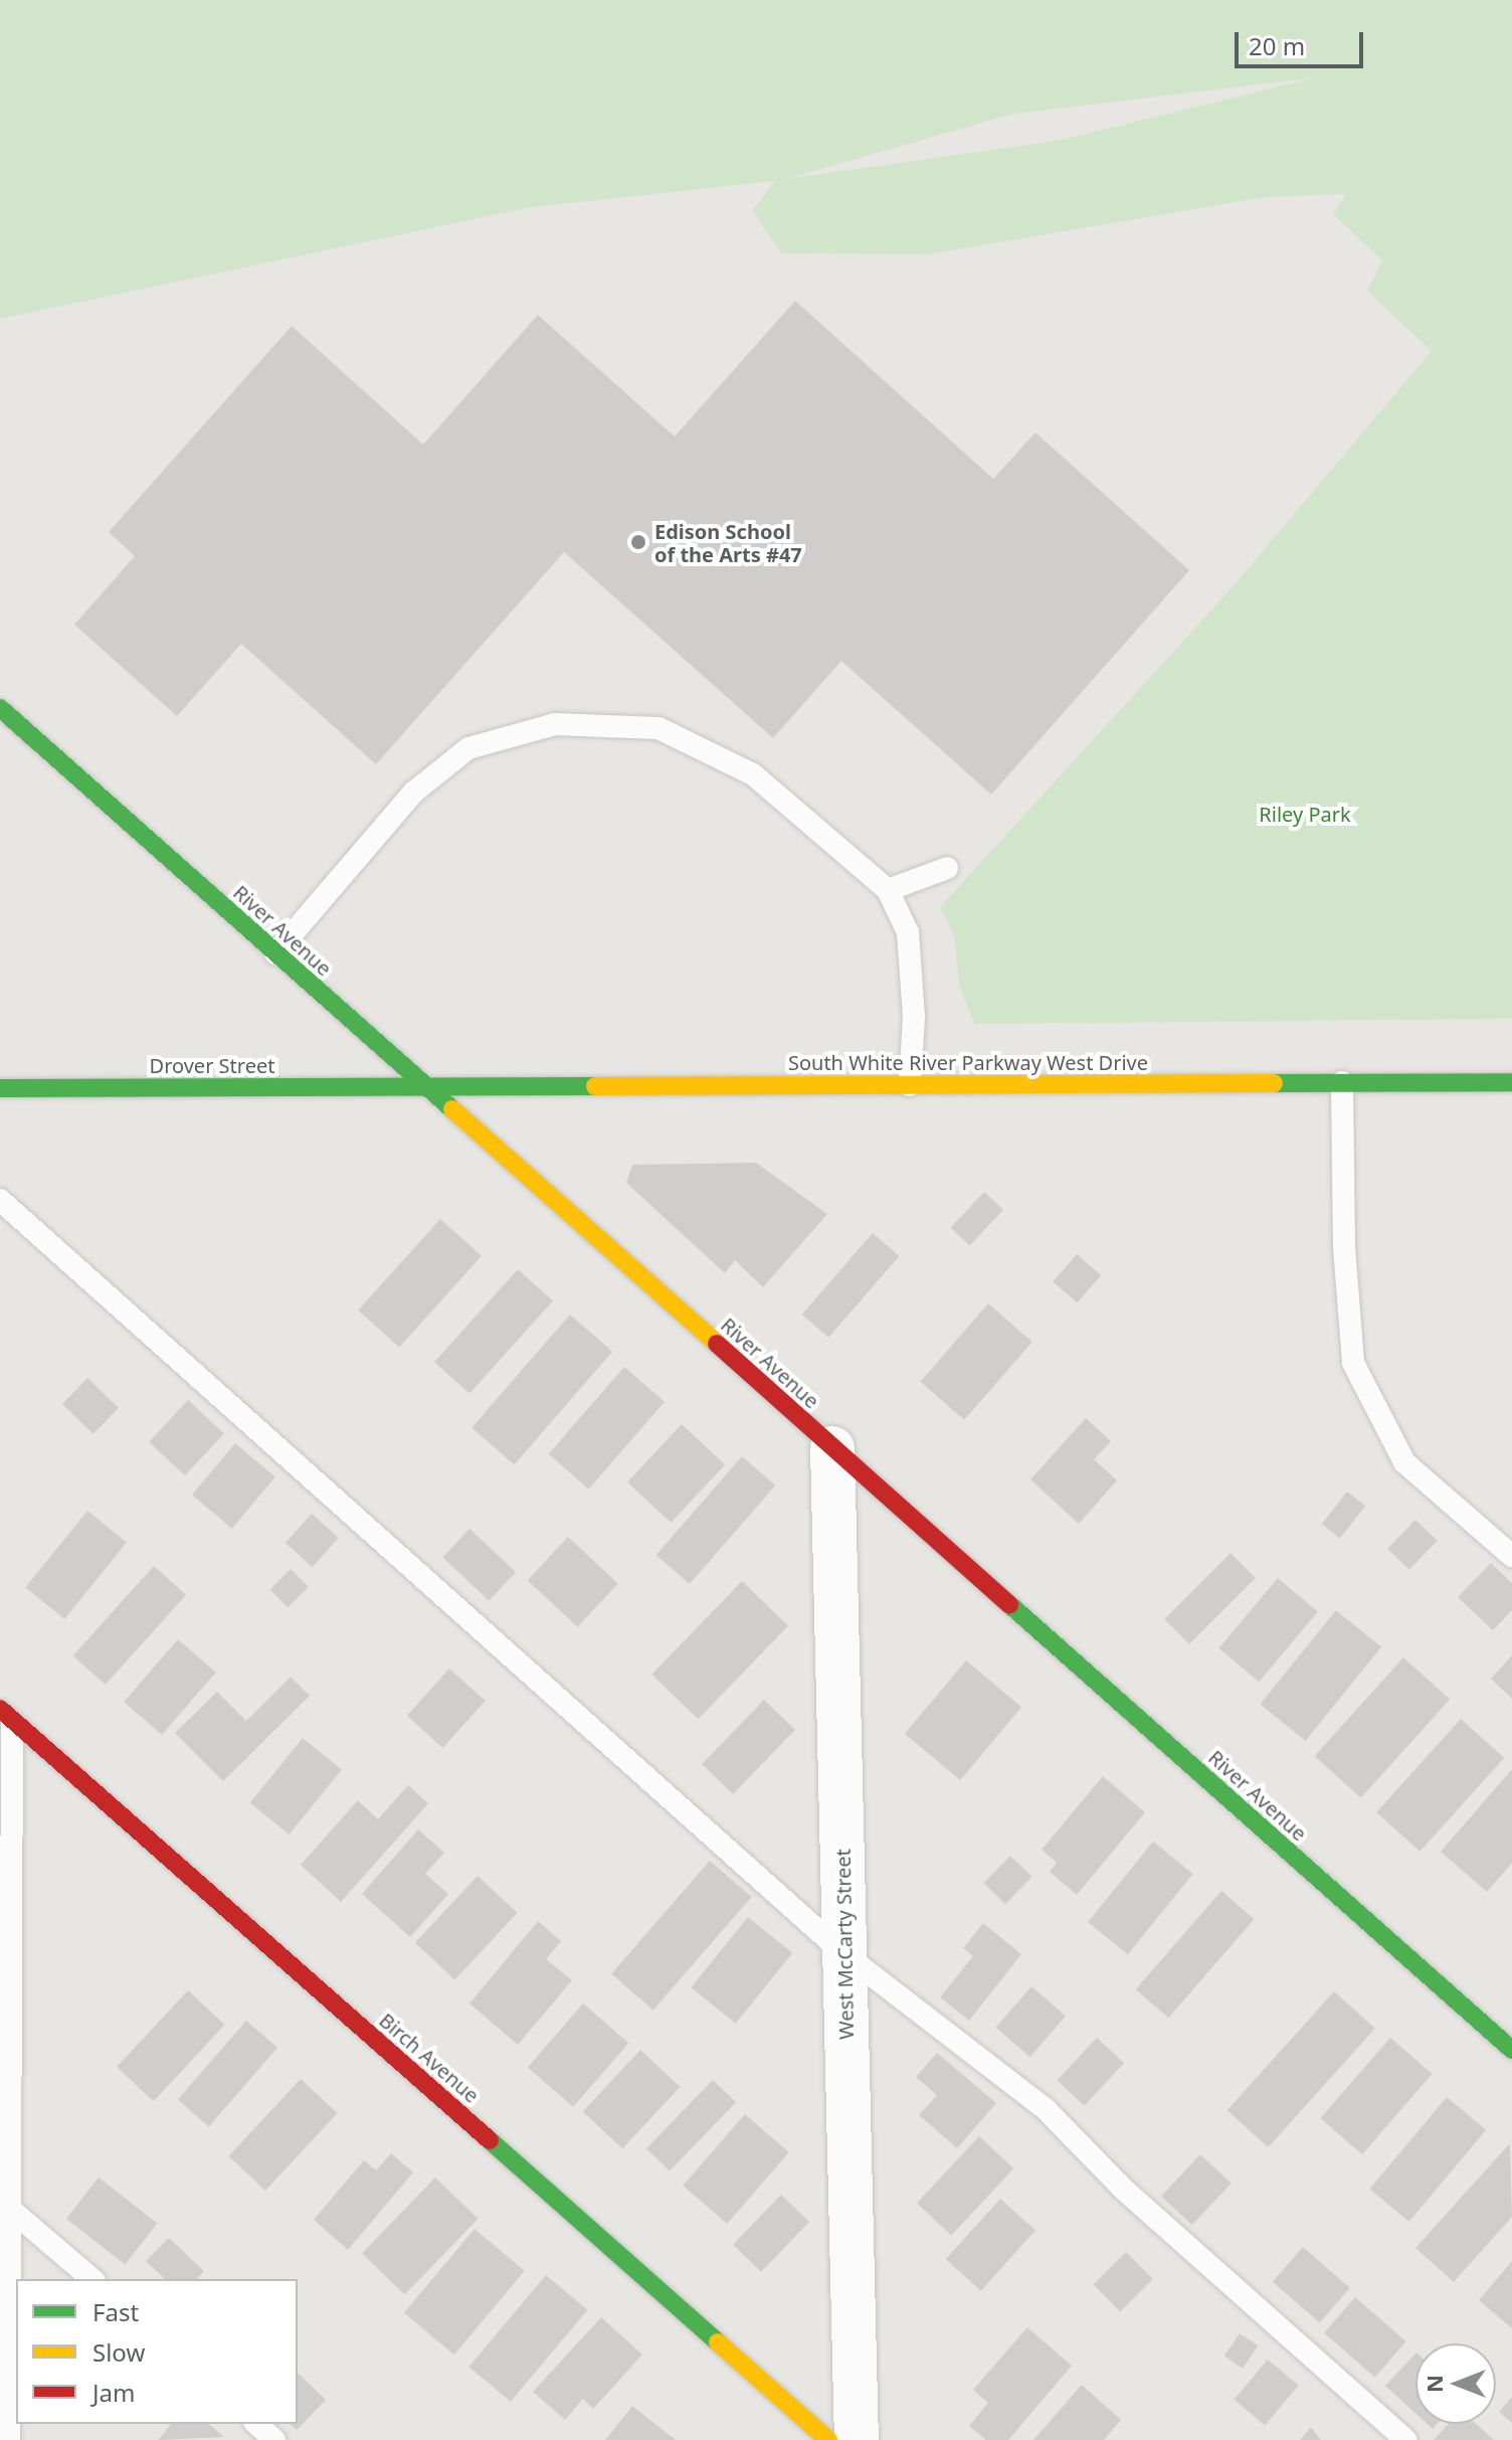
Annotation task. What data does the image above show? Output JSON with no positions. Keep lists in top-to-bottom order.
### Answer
{
  "streets": {
    "street": [
      "River Avenue",
      "South White River Parkway West Drive",
      "Drover Street",
      "West McCarty Street",
      "Birch Avenue"
    ]
  },
  "crossings": [
    ["River Avenue", "South White River Parkway West Drive"],
    ["River Avenue", "Drover Street"],
    ["River Avenue", "West McCarty Street"],
    ["South White River Parkway West Drive", "Drover Street"]
  ],
  "parks": ["Riley Park"],
  "places": ["Edison School of the Arts #47"],
  "legend": ["Fast", "Slow", "Jam"],
  "scale_bar": "20 m",
  "north": "left"
}
